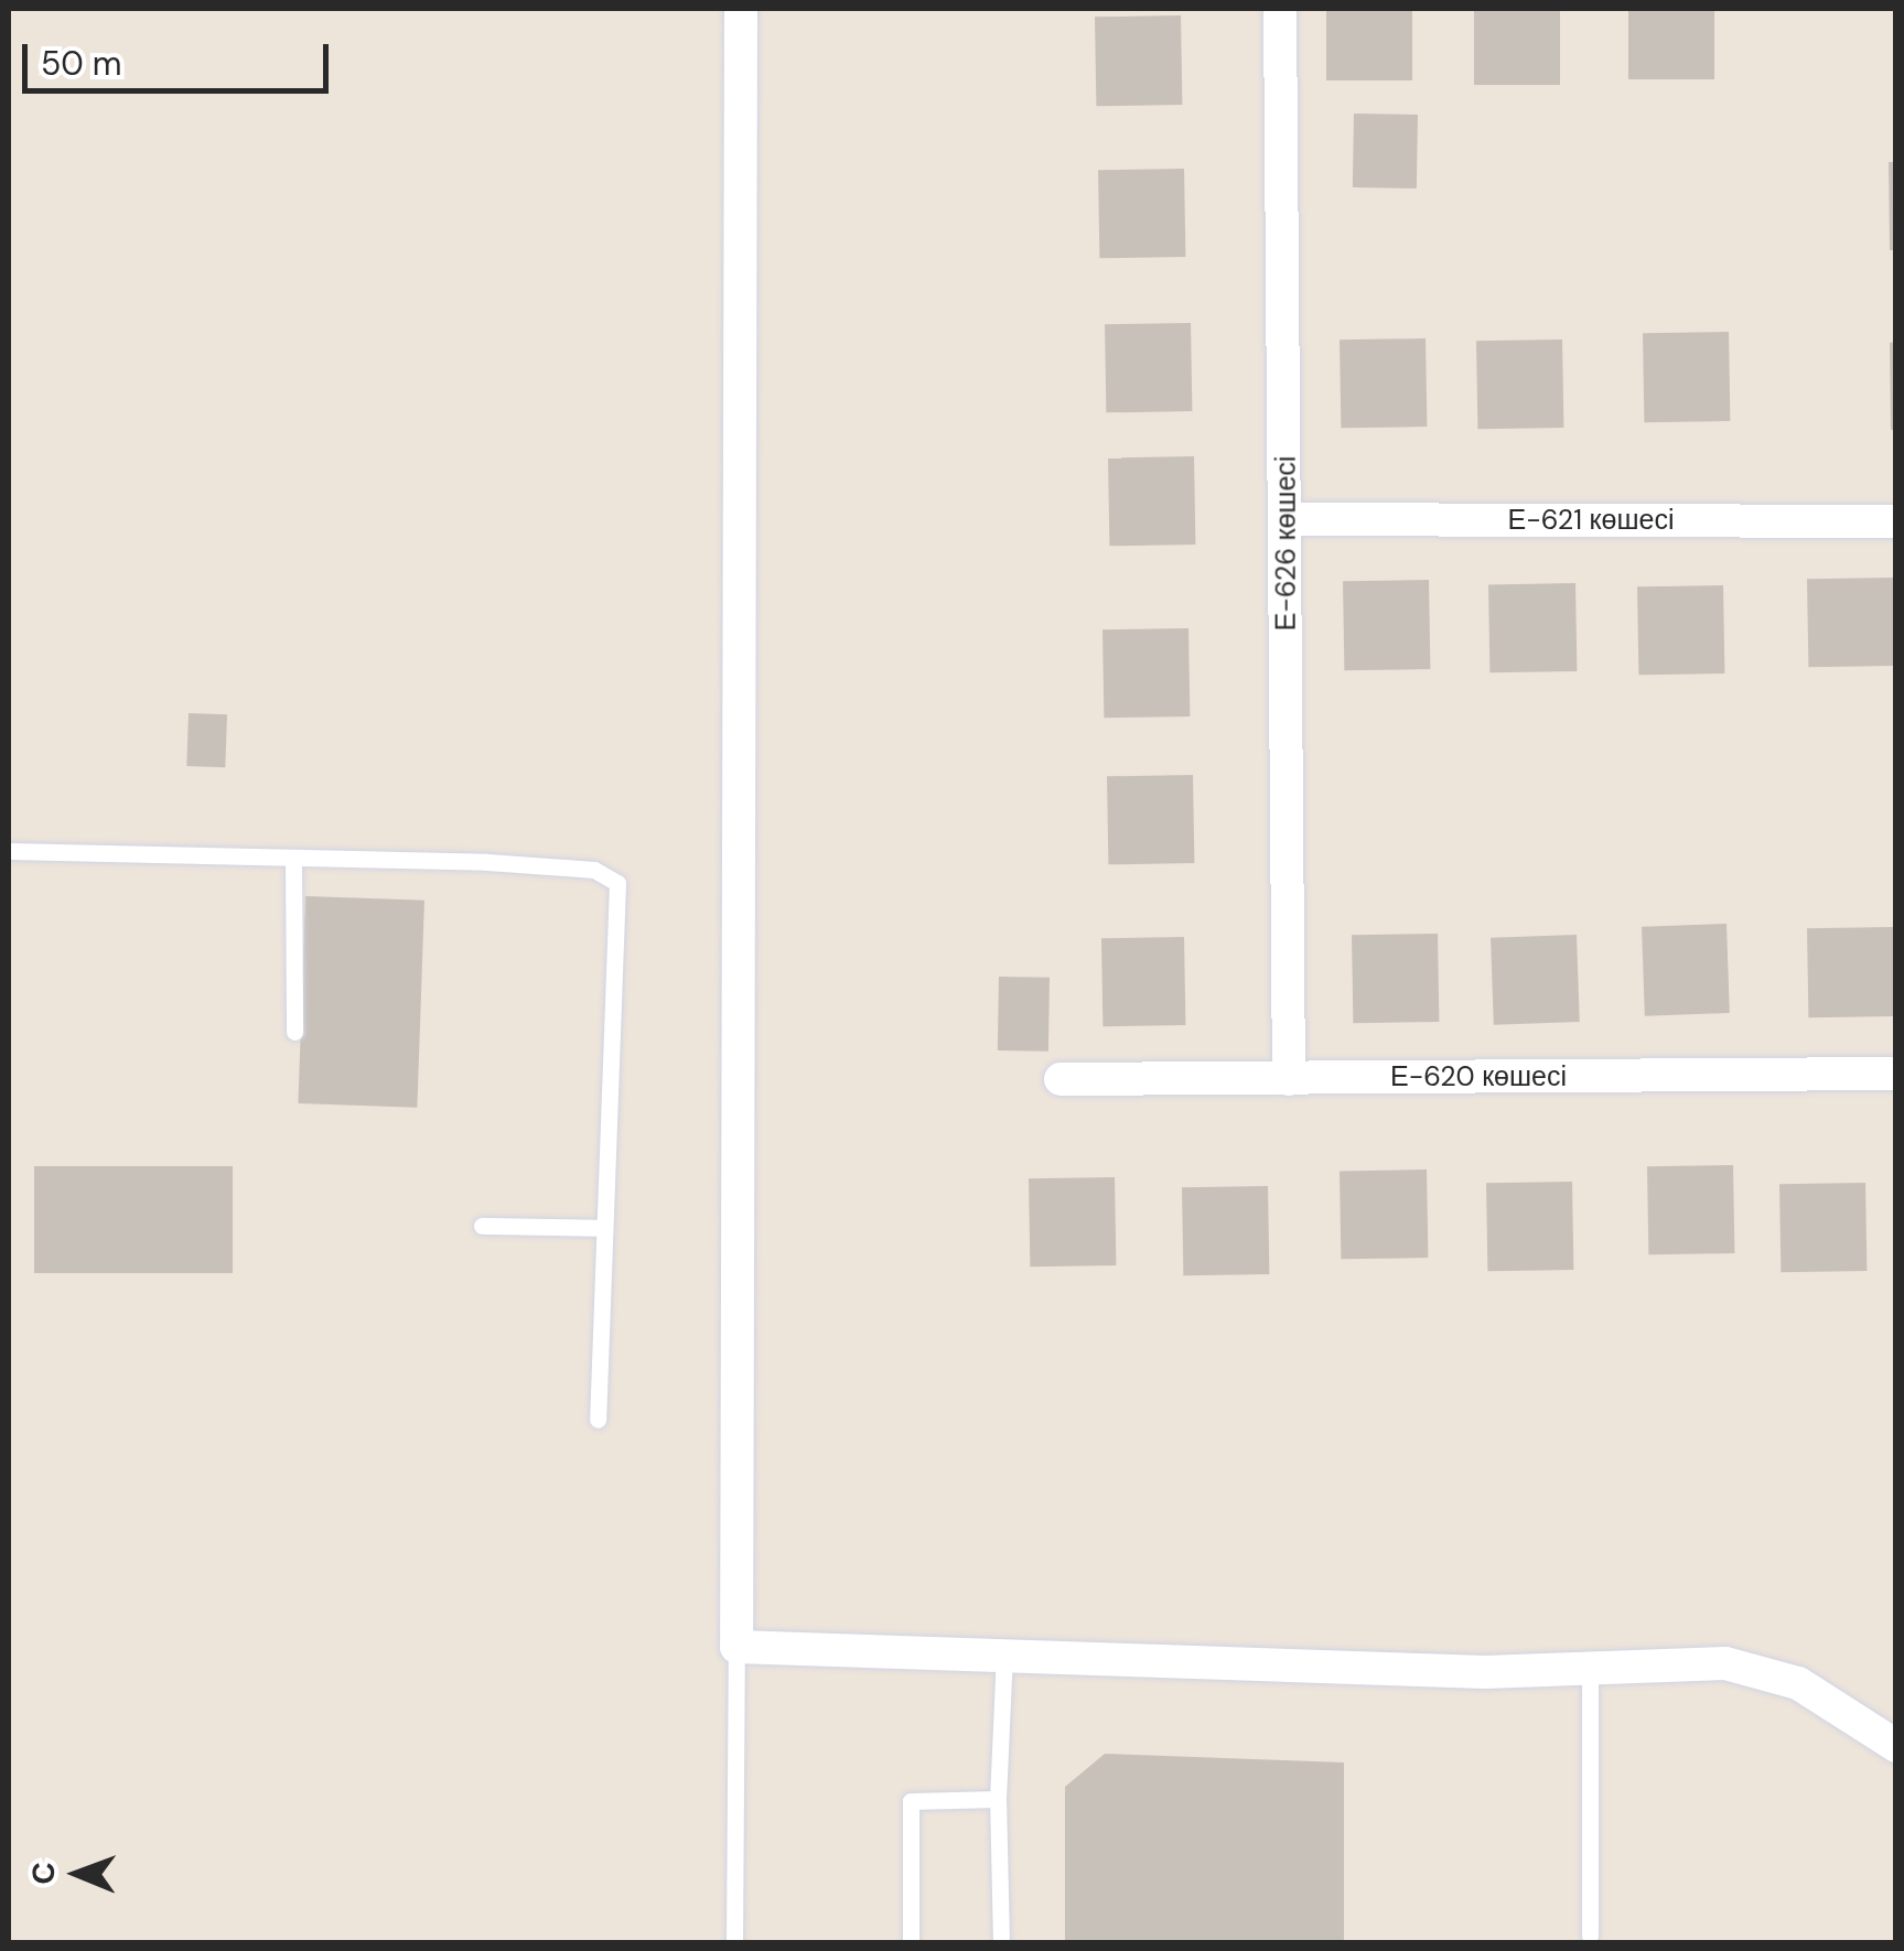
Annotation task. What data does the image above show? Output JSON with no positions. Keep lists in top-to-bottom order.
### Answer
{
  "streets": {
    "street": ["Е-621 көшесі", "Е-626 көшесі", "Е-620 көшесі"]
  },
  "crossings": [
    ["Е-621 көшесі", "Е-626 көшесі"],
    ["Е-626 көшесі", "Е-620 көшесі"]
  ],
  "scale_bar": "50 m",
  "north": "left"
}
